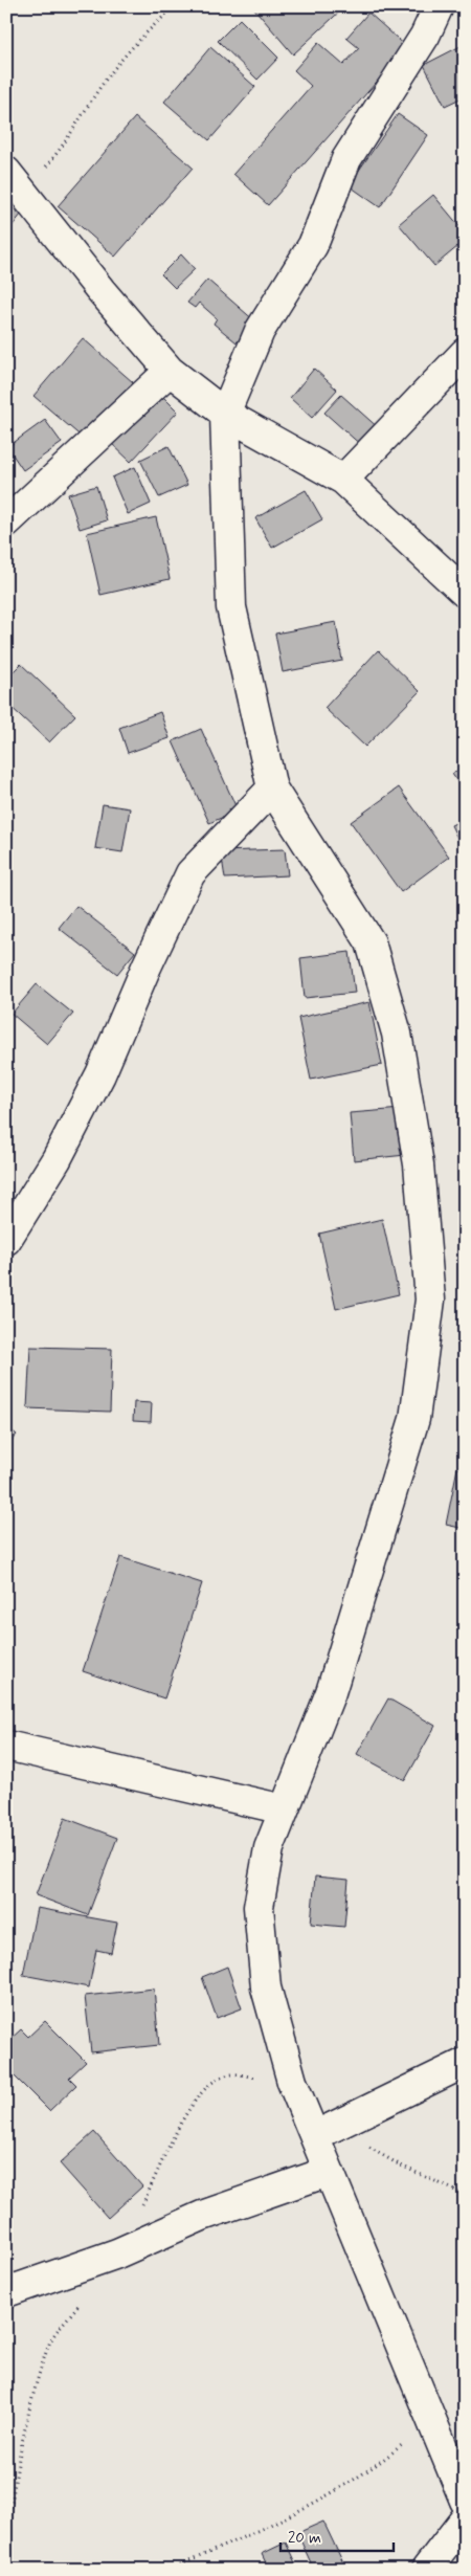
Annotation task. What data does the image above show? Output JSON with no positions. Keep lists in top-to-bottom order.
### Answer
{
  "scale_bar": "20 m"
}
